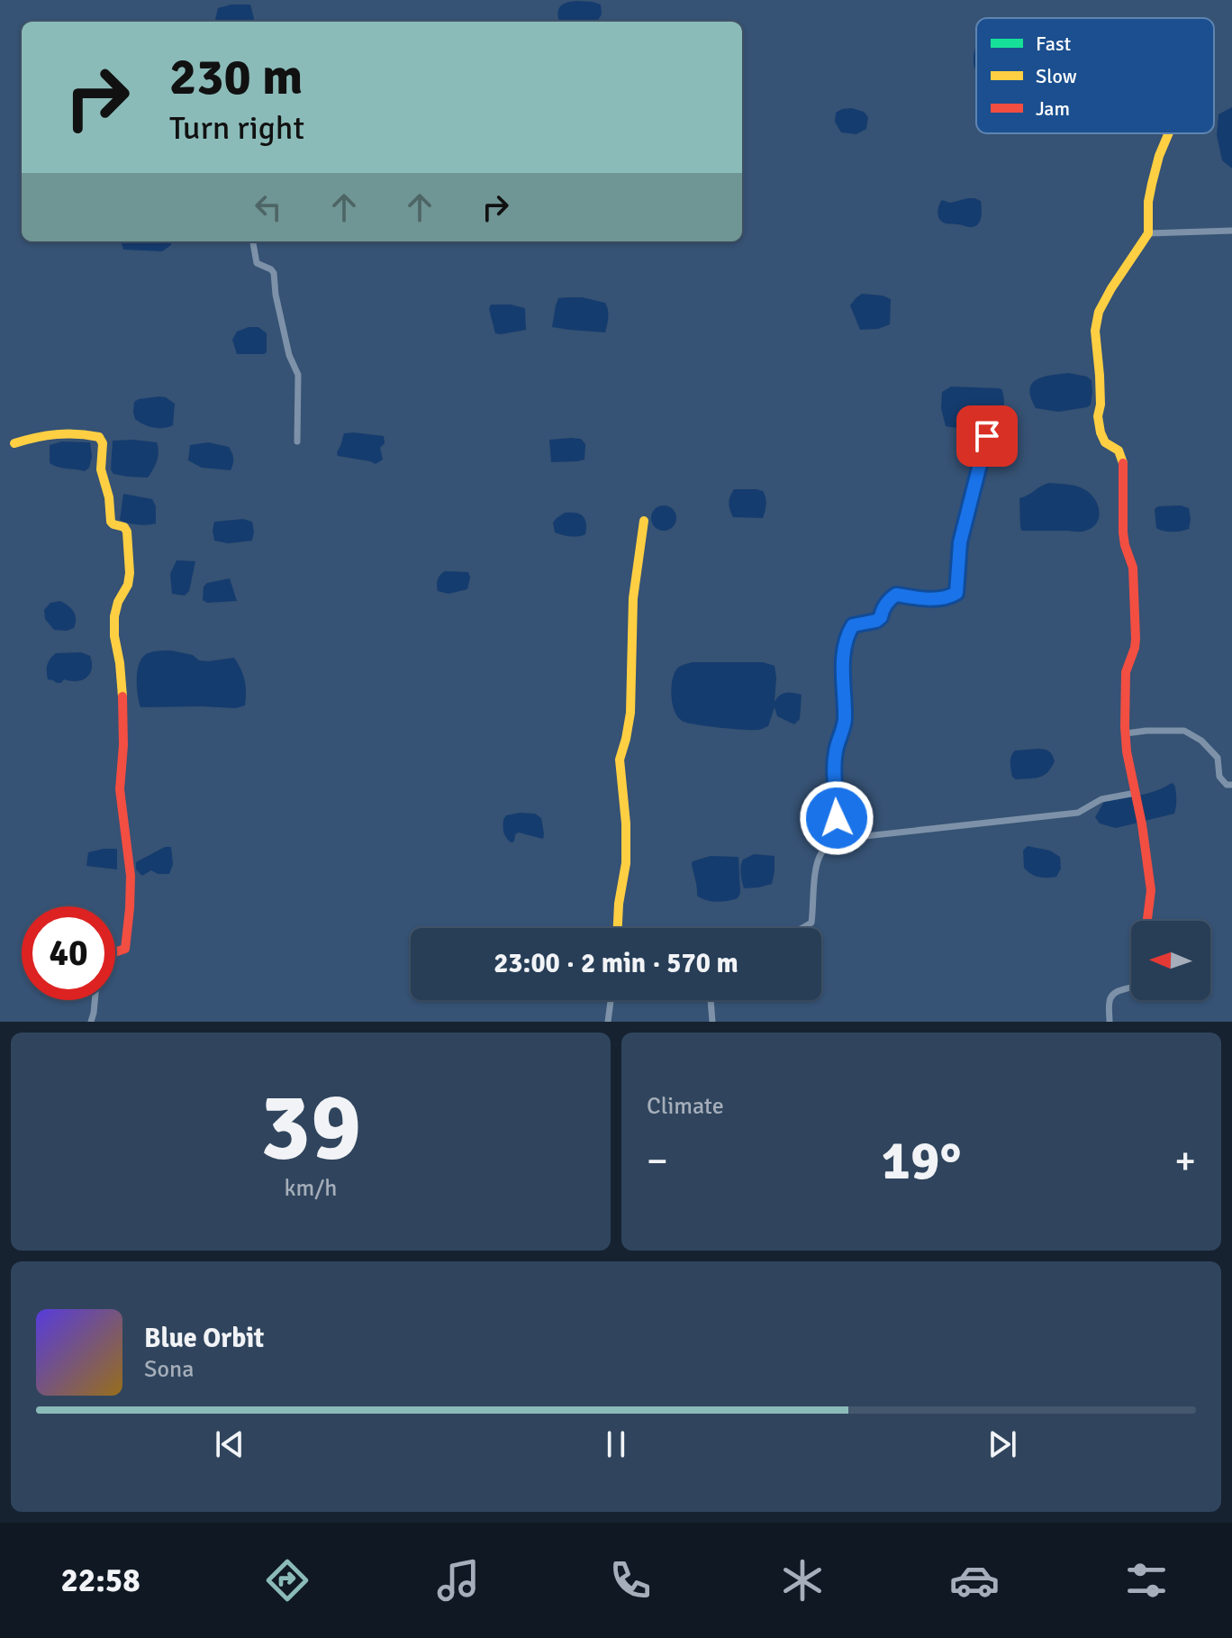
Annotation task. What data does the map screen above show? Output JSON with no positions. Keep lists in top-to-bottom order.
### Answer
{
  "legend": ["Fast", "Slow", "Jam"],
  "north": "left",
  "page": {
    "turn": ["230 m", "Turn right"],
    "limit": "40",
    "trip": "23:00 · 2 min · 570 m",
    "tile": [
      ["39", "km/h"],
      "Climate"
    ],
    "heat": ["−", "19°", "+"],
    "song": ["Blue Orbit", "Sona"],
    "tabs": "22:58"
  }
}
